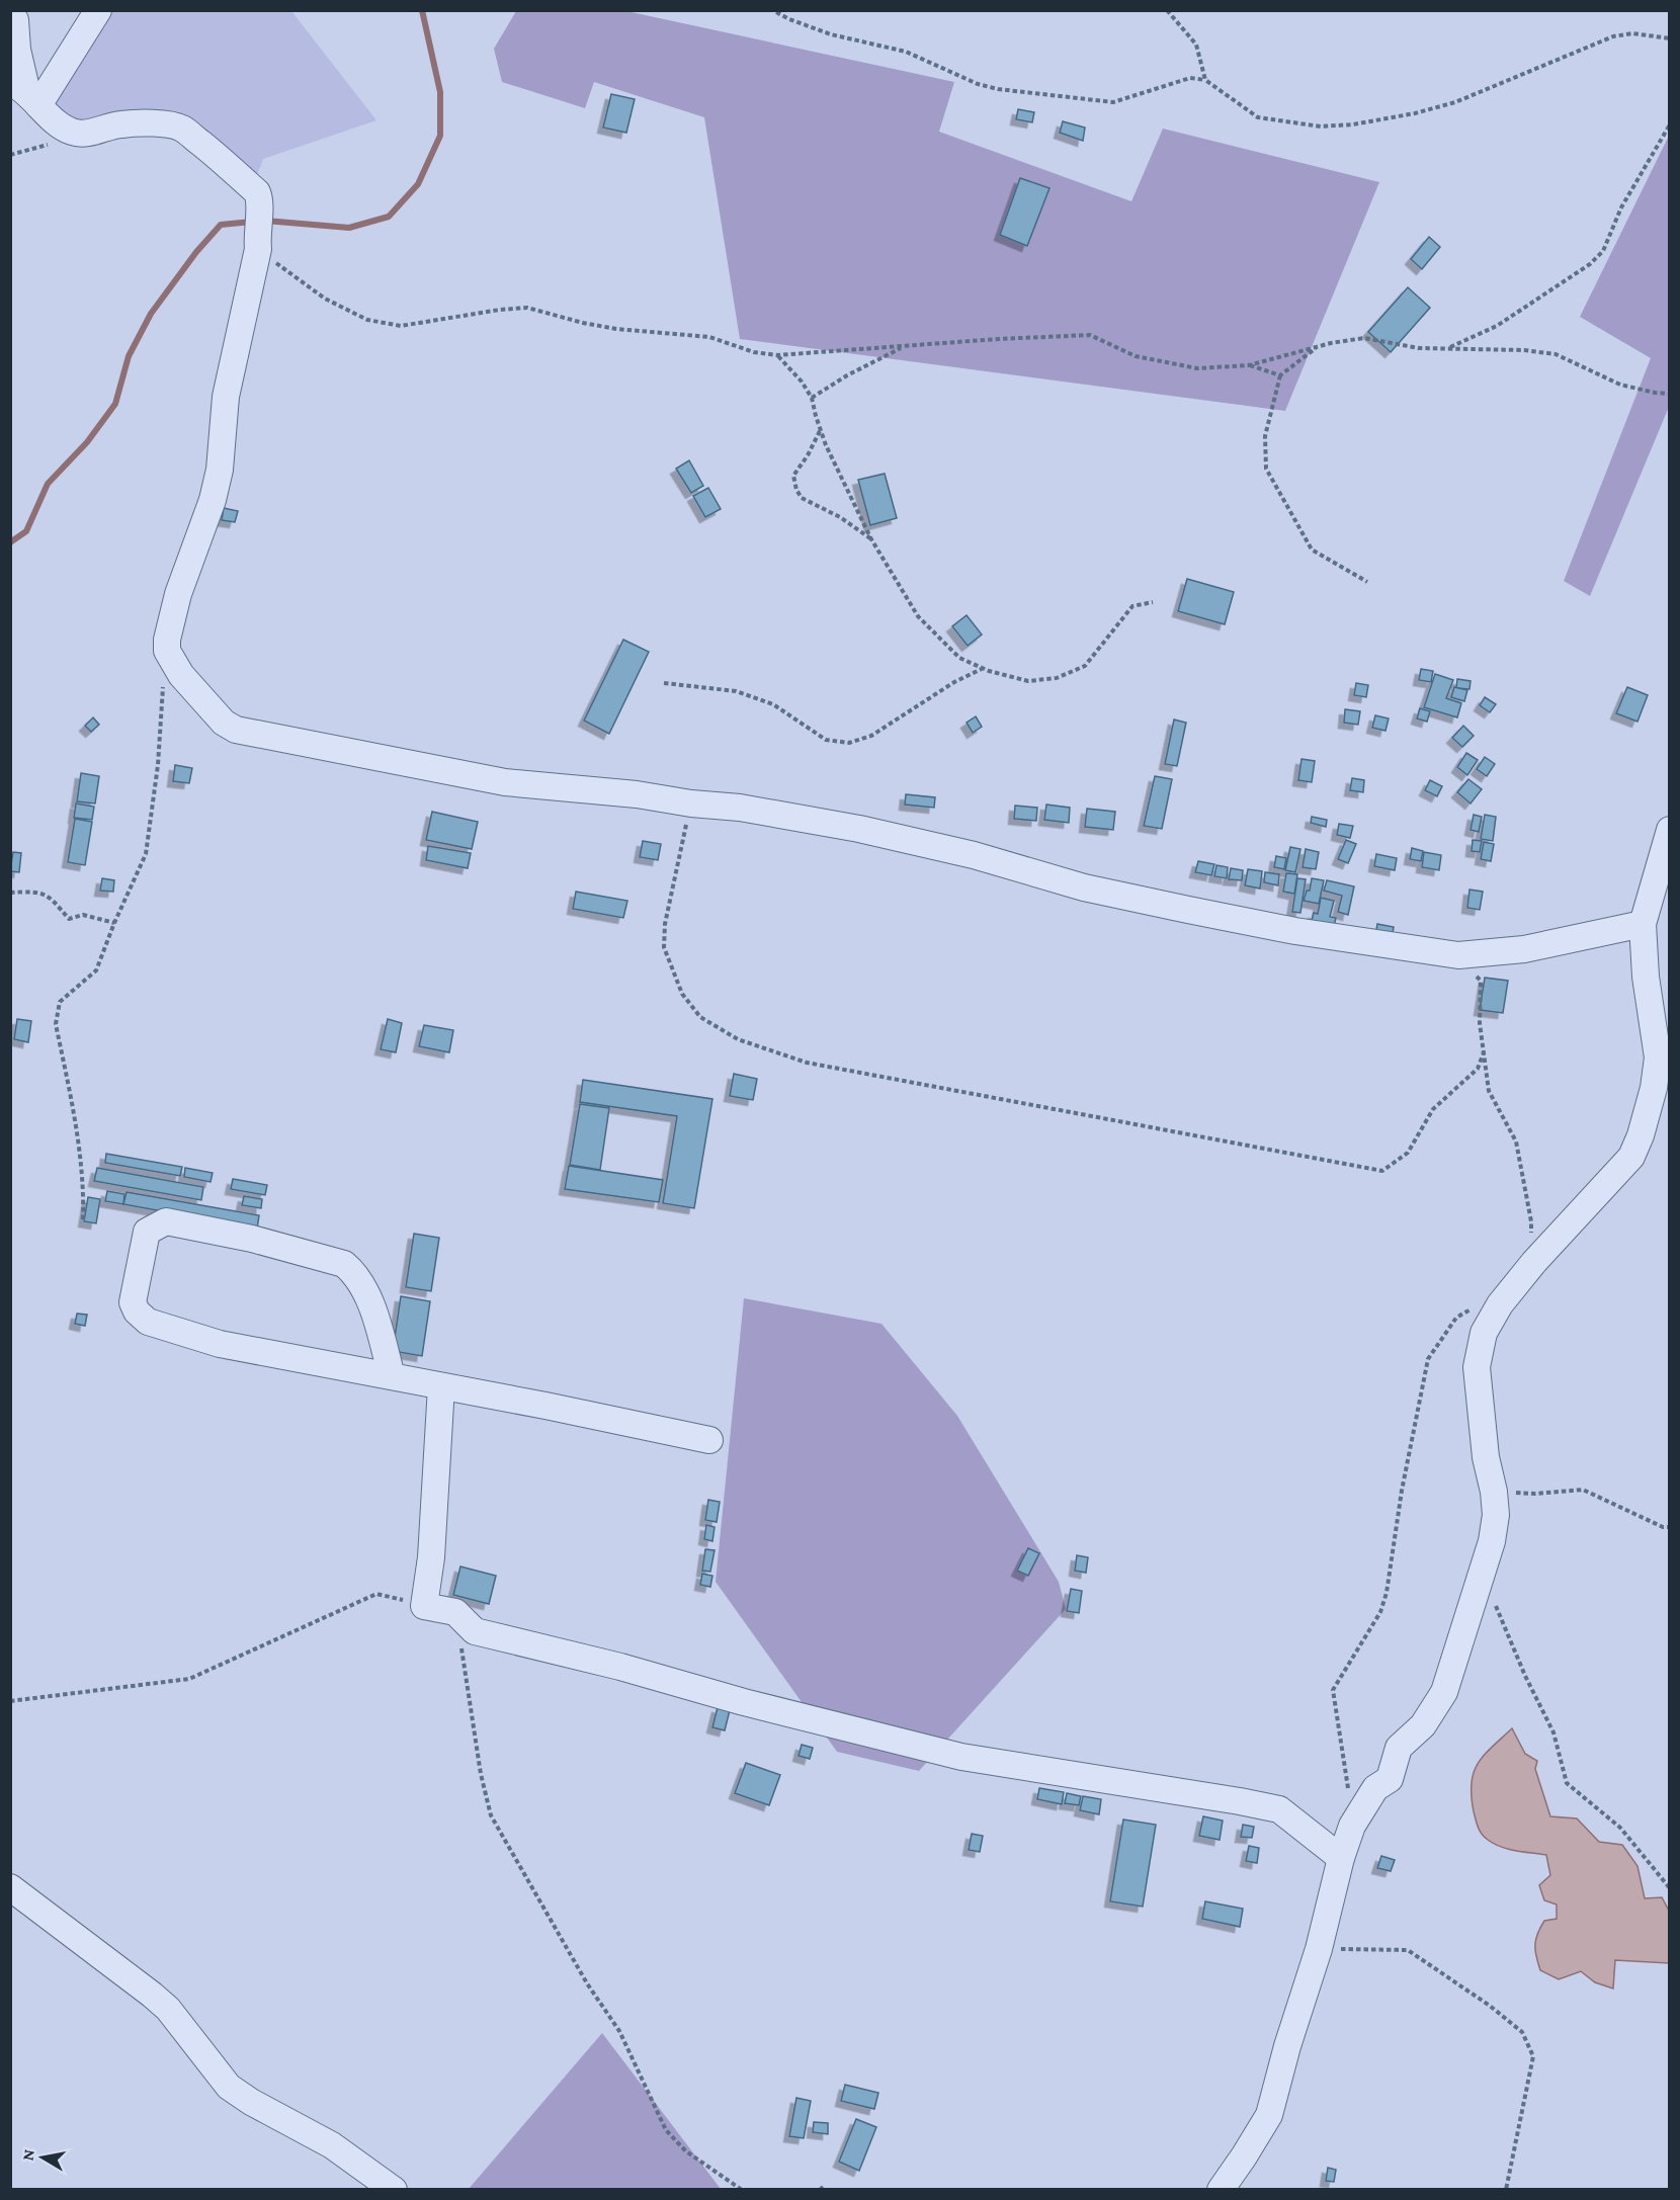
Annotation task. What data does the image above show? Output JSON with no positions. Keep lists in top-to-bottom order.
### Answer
{
  "north": "left"
}
